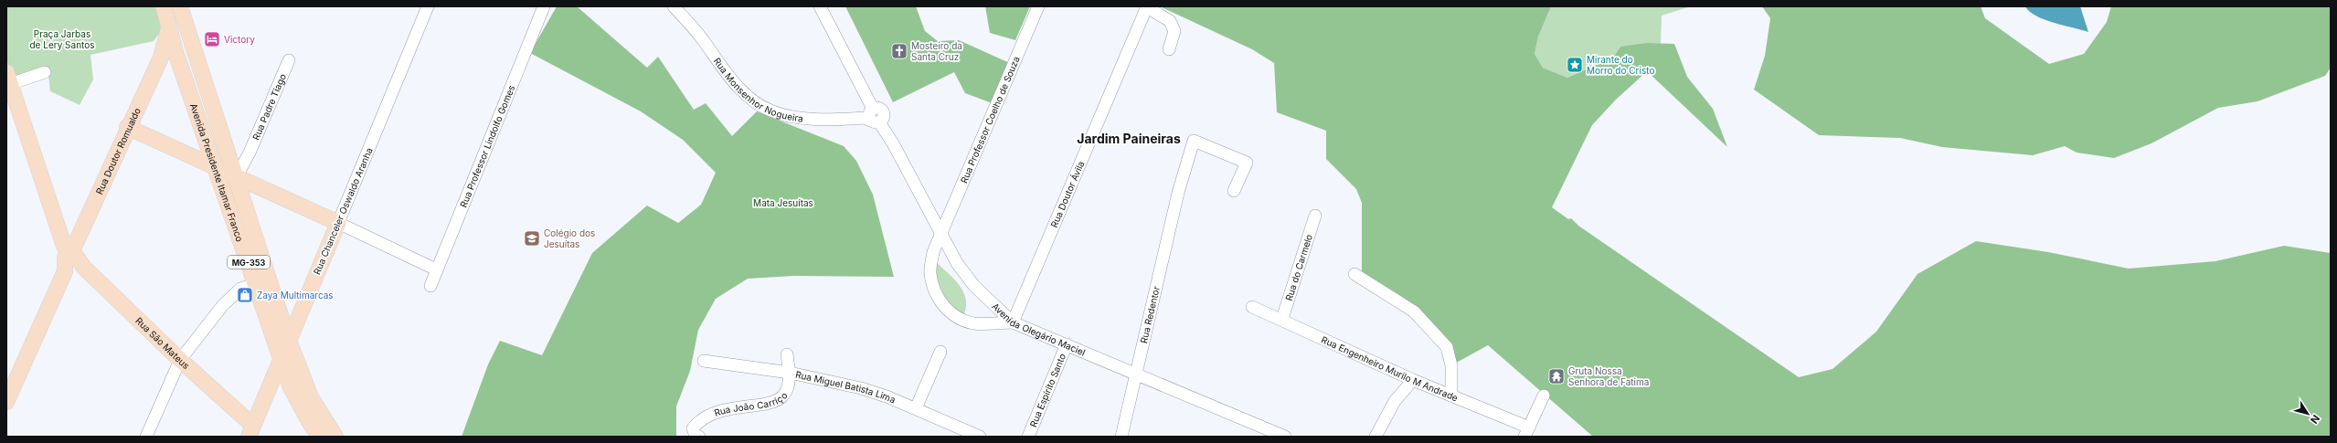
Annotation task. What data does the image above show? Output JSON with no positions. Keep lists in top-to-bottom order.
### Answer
{
  "streets": {
    "main road": [
      "Rua Doutor Romualdo",
      "Avenida Presidente Itamar Franco",
      "Rua Chanceler Oswaldo Aranha",
      "MG-353",
      "Rua São Mateus"
    ],
    "street": [
      "Rua Monsenhor Nogueira",
      "Rua Padre Tiago",
      "Rua Professor Coelho de Souza",
      "Rua Professor Lindolfo Gomes",
      "Rua Doutor Ávila",
      "Rua do Carmelo",
      "Rua Redentor",
      "Avenida Olegário Maciel",
      "Rua Engenheiro Murilo M Andrade",
      "Rua Miguel Batista Lima",
      "Rua Espírito Santo",
      "Rua João Carriço"
    ]
  },
  "crossings": [
    ["Rua Monsenhor Nogueira", "Avenida Olegário Maciel"],
    ["Rua Padre Tiago", "Avenida Presidente Itamar Franco"],
    ["Rua Professor Coelho de Souza", "Rua Doutor Ávila"],
    ["Rua Professor Coelho de Souza", "Avenida Olegário Maciel"],
    ["Rua Doutor Romualdo", "Avenida Presidente Itamar Franco"],
    ["Rua Doutor Romualdo", "Rua São Mateus"],
    ["Avenida Presidente Itamar Franco", "Rua Chanceler Oswaldo Aranha"],
    ["Rua Doutor Ávila", "Avenida Olegário Maciel"],
    ["Rua Chanceler Oswaldo Aranha", "Rua São Mateus"],
    ["Rua do Carmelo", "Rua Engenheiro Murilo M Andrade"],
    ["Rua Redentor", "Avenida Olegário Maciel"],
    ["Avenida Olegário Maciel", "Rua Espírito Santo"],
    ["Rua Miguel Batista Lima", "Rua João Carriço"]
  ],
  "districts": ["Jardim Paineiras"],
  "parks": ["Praça Jarbas de Lery Santos", "Mata Jesuítas"],
  "places": {
    "hotel": ["Victory"],
    "church": ["Mosteiro da Santa Cruz"],
    "place": ["Mirante do Morro do Cristo"],
    "school or university": ["Colégio dos Jesuítas"],
    "shop": ["Zaya Multimarcas"],
    "temple": ["Gruta Nossa Senhora de Fatima"]
  },
  "north": "bottom right"
}
